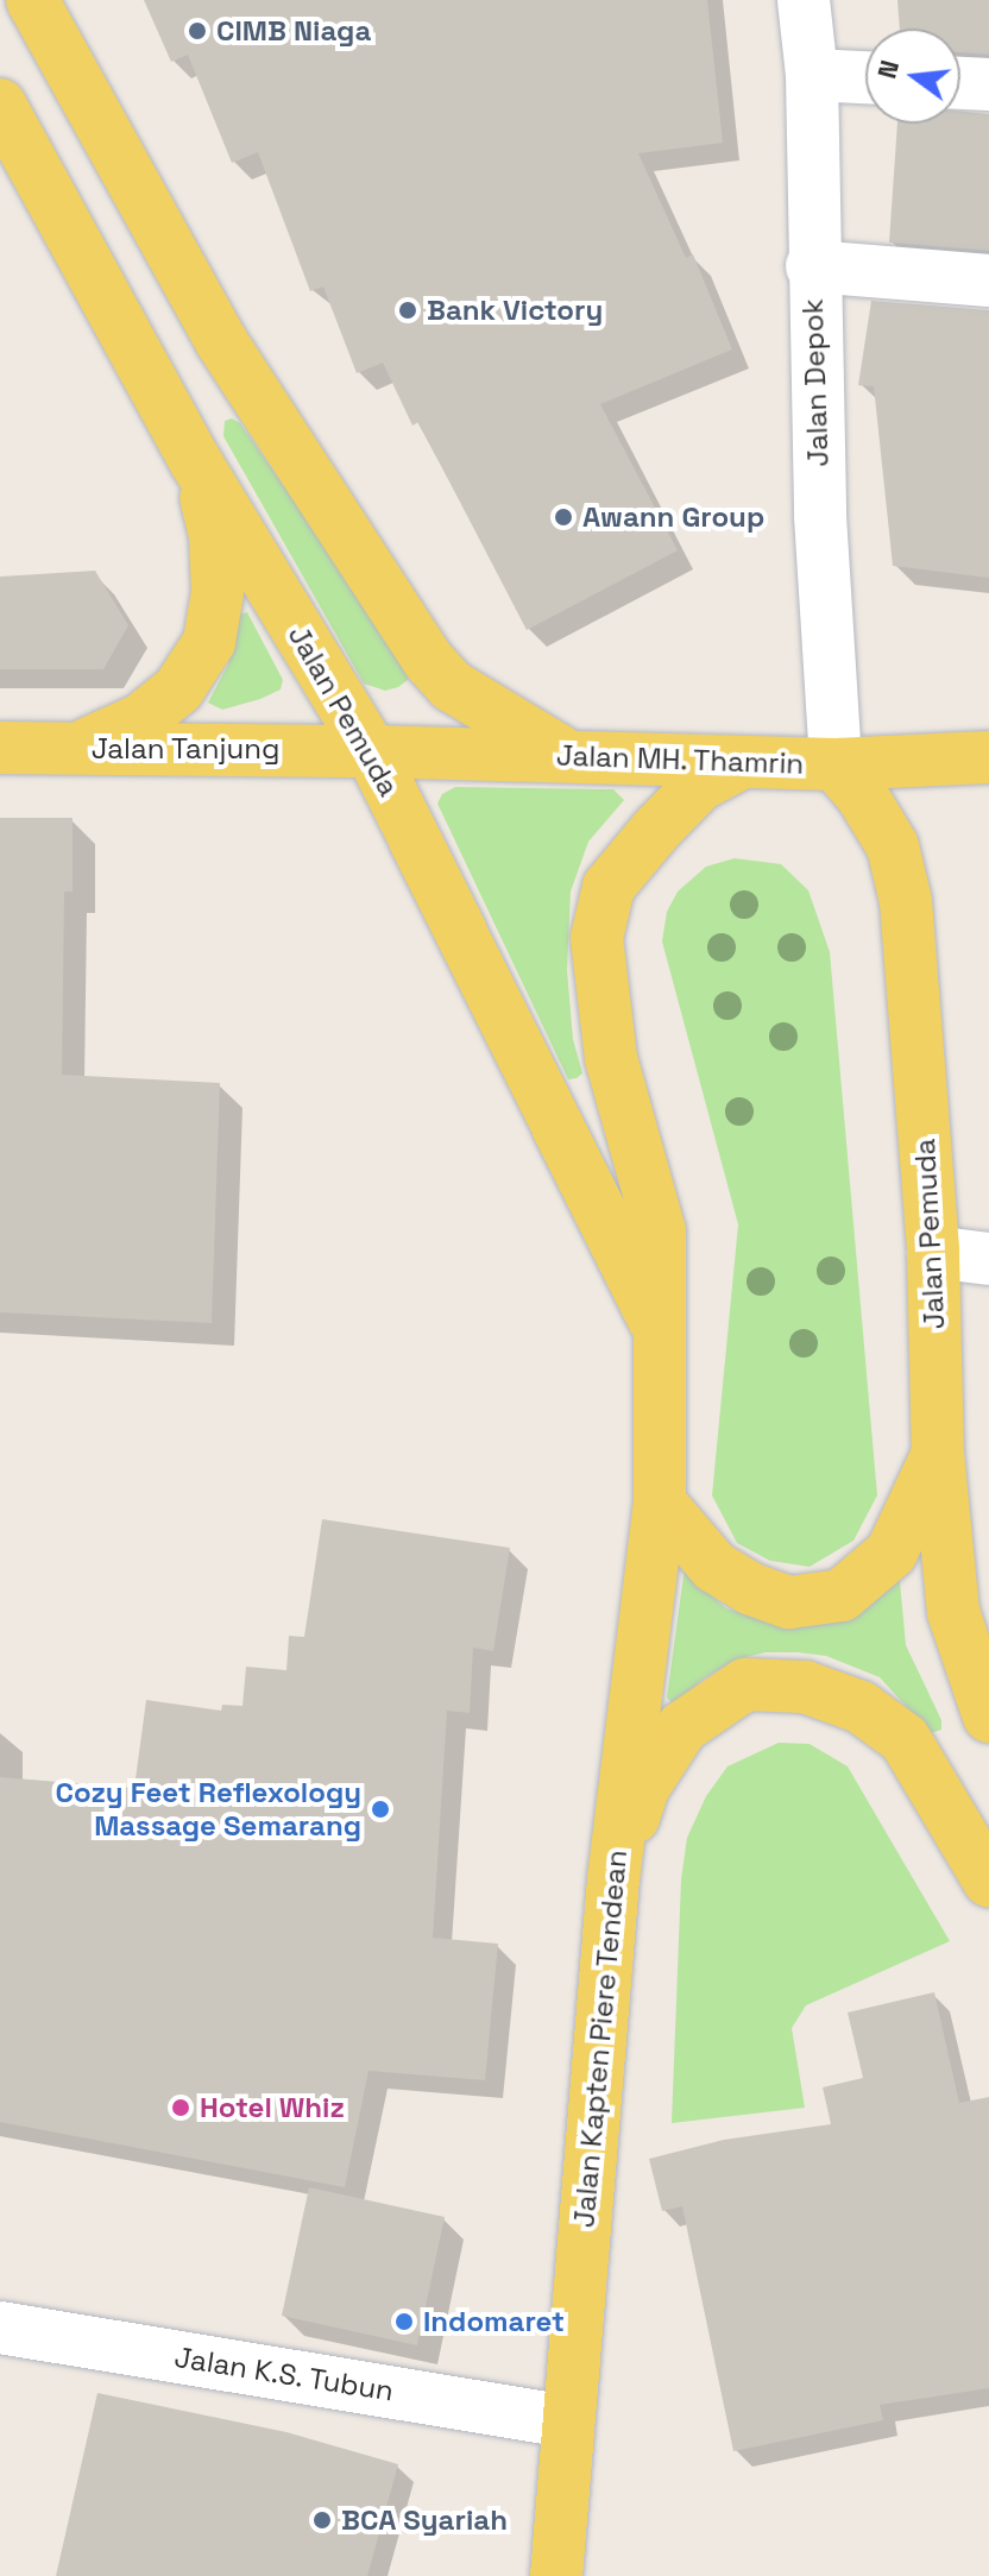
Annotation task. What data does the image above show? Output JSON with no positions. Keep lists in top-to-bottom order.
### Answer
{
  "streets": {
    "main road": [
      "Jalan Pemuda",
      "Jalan Tanjung",
      "Jalan MH. Thamrin",
      "Jalan Kapten Piere Tendean"
    ],
    "street": ["Jalan Depok", "Jalan K.S. Tubun"]
  },
  "crossings": [
    ["Jalan Depok", "Jalan Pemuda"],
    ["Jalan Depok", "Jalan MH. Thamrin"],
    ["Jalan Pemuda", "Jalan Tanjung"],
    ["Jalan Pemuda", "Jalan MH. Thamrin"],
    ["Jalan Pemuda", "Jalan Kapten Piere Tendean"],
    ["Jalan Tanjung", "Jalan MH. Thamrin"],
    ["Jalan Kapten Piere Tendean", "Jalan K.S. Tubun"]
  ],
  "places": [
    "CIMB Niaga",
    "Bank Victory",
    "Awann Group",
    "Cozy Feet Reflexology Massage Semarang",
    "Hotel Whiz",
    "Indomaret",
    "BCA Syariah"
  ],
  "north": "left"
}
